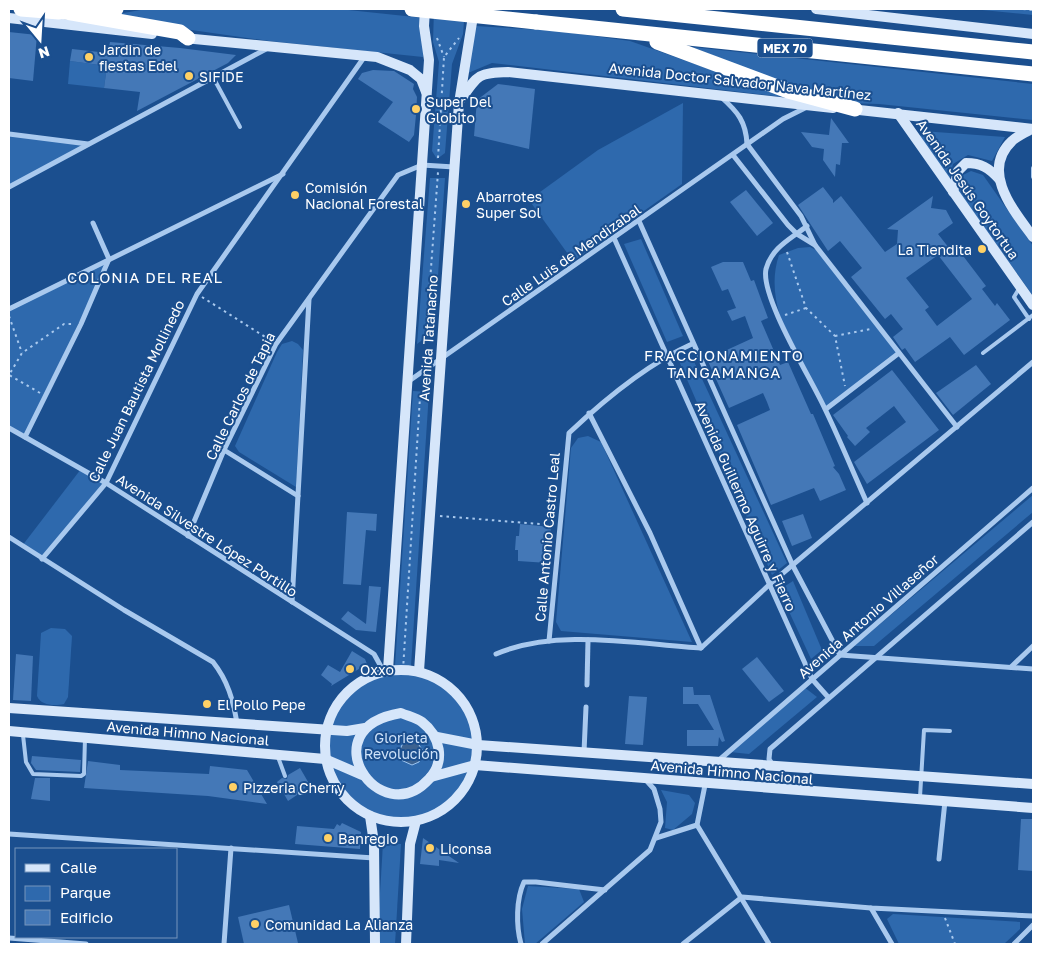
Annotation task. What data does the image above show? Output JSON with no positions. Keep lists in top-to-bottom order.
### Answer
{
  "streets": {
    "highway": ["MEX 70"],
    "main road": [
      "Avenida Doctor Salvador Nava Martínez",
      "Avenida Jesús Goytortua",
      "Avenida Tatanacho",
      "Avenida Himno Nacional"
    ],
    "street": [
      "Calle Luis de Mendizabal",
      "Calle Juan Bautista Mollinedo",
      "Calle Carlos de Tapia",
      "Avenida Guillermo Aguirre y Fierro",
      "Avenida Silvestre López Portillo",
      "Calle Antonio Castro Leal",
      "Avenida Antonio Villaseñor"
    ]
  },
  "crossings": [
    ["Avenida Doctor Salvador Nava Martínez", "Avenida Jesús Goytortua"],
    ["Avenida Doctor Salvador Nava Martínez", "Calle Luis de Mendizabal"],
    ["Avenida Doctor Salvador Nava Martínez", "Avenida Tatanacho"],
    ["Calle Luis de Mendizabal", "Avenida Tatanacho"],
    ["Calle Luis de Mendizabal", "Avenida Guillermo Aguirre y Fierro"],
    ["Avenida Tatanacho", "Calle Carlos de Tapia"],
    ["Avenida Tatanacho", "Avenida Silvestre López Portillo"],
    ["Calle Juan Bautista Mollinedo", "Avenida Silvestre López Portillo"],
    ["Calle Carlos de Tapia", "Avenida Silvestre López Portillo"],
    ["Avenida Guillermo Aguirre y Fierro", "Calle Antonio Castro Leal"],
    ["Avenida Guillermo Aguirre y Fierro", "Avenida Antonio Villaseñor"],
    ["Avenida Antonio Villaseñor", "Avenida Himno Nacional"]
  ],
  "districts": ["COLONIA DEL REAL", "FRACCIONAMIENTO TANGAMANGA"],
  "parks": ["Glorieta Revolución"],
  "places": [
    "Jardin de fiestas Edel",
    "SIFIDE",
    "Super Del Globito",
    "Comisión Nacional Forestal",
    "Abarrotes Super Sol",
    "La Tiendita",
    "Oxxo",
    "El Pollo Pepe",
    "Pizzeria Cherry",
    "Banregio",
    "Liconsa",
    "Comunidad La Alianza"
  ],
  "legend": ["Calle", "Parque", "Edificio"],
  "north": "bottom"
}
